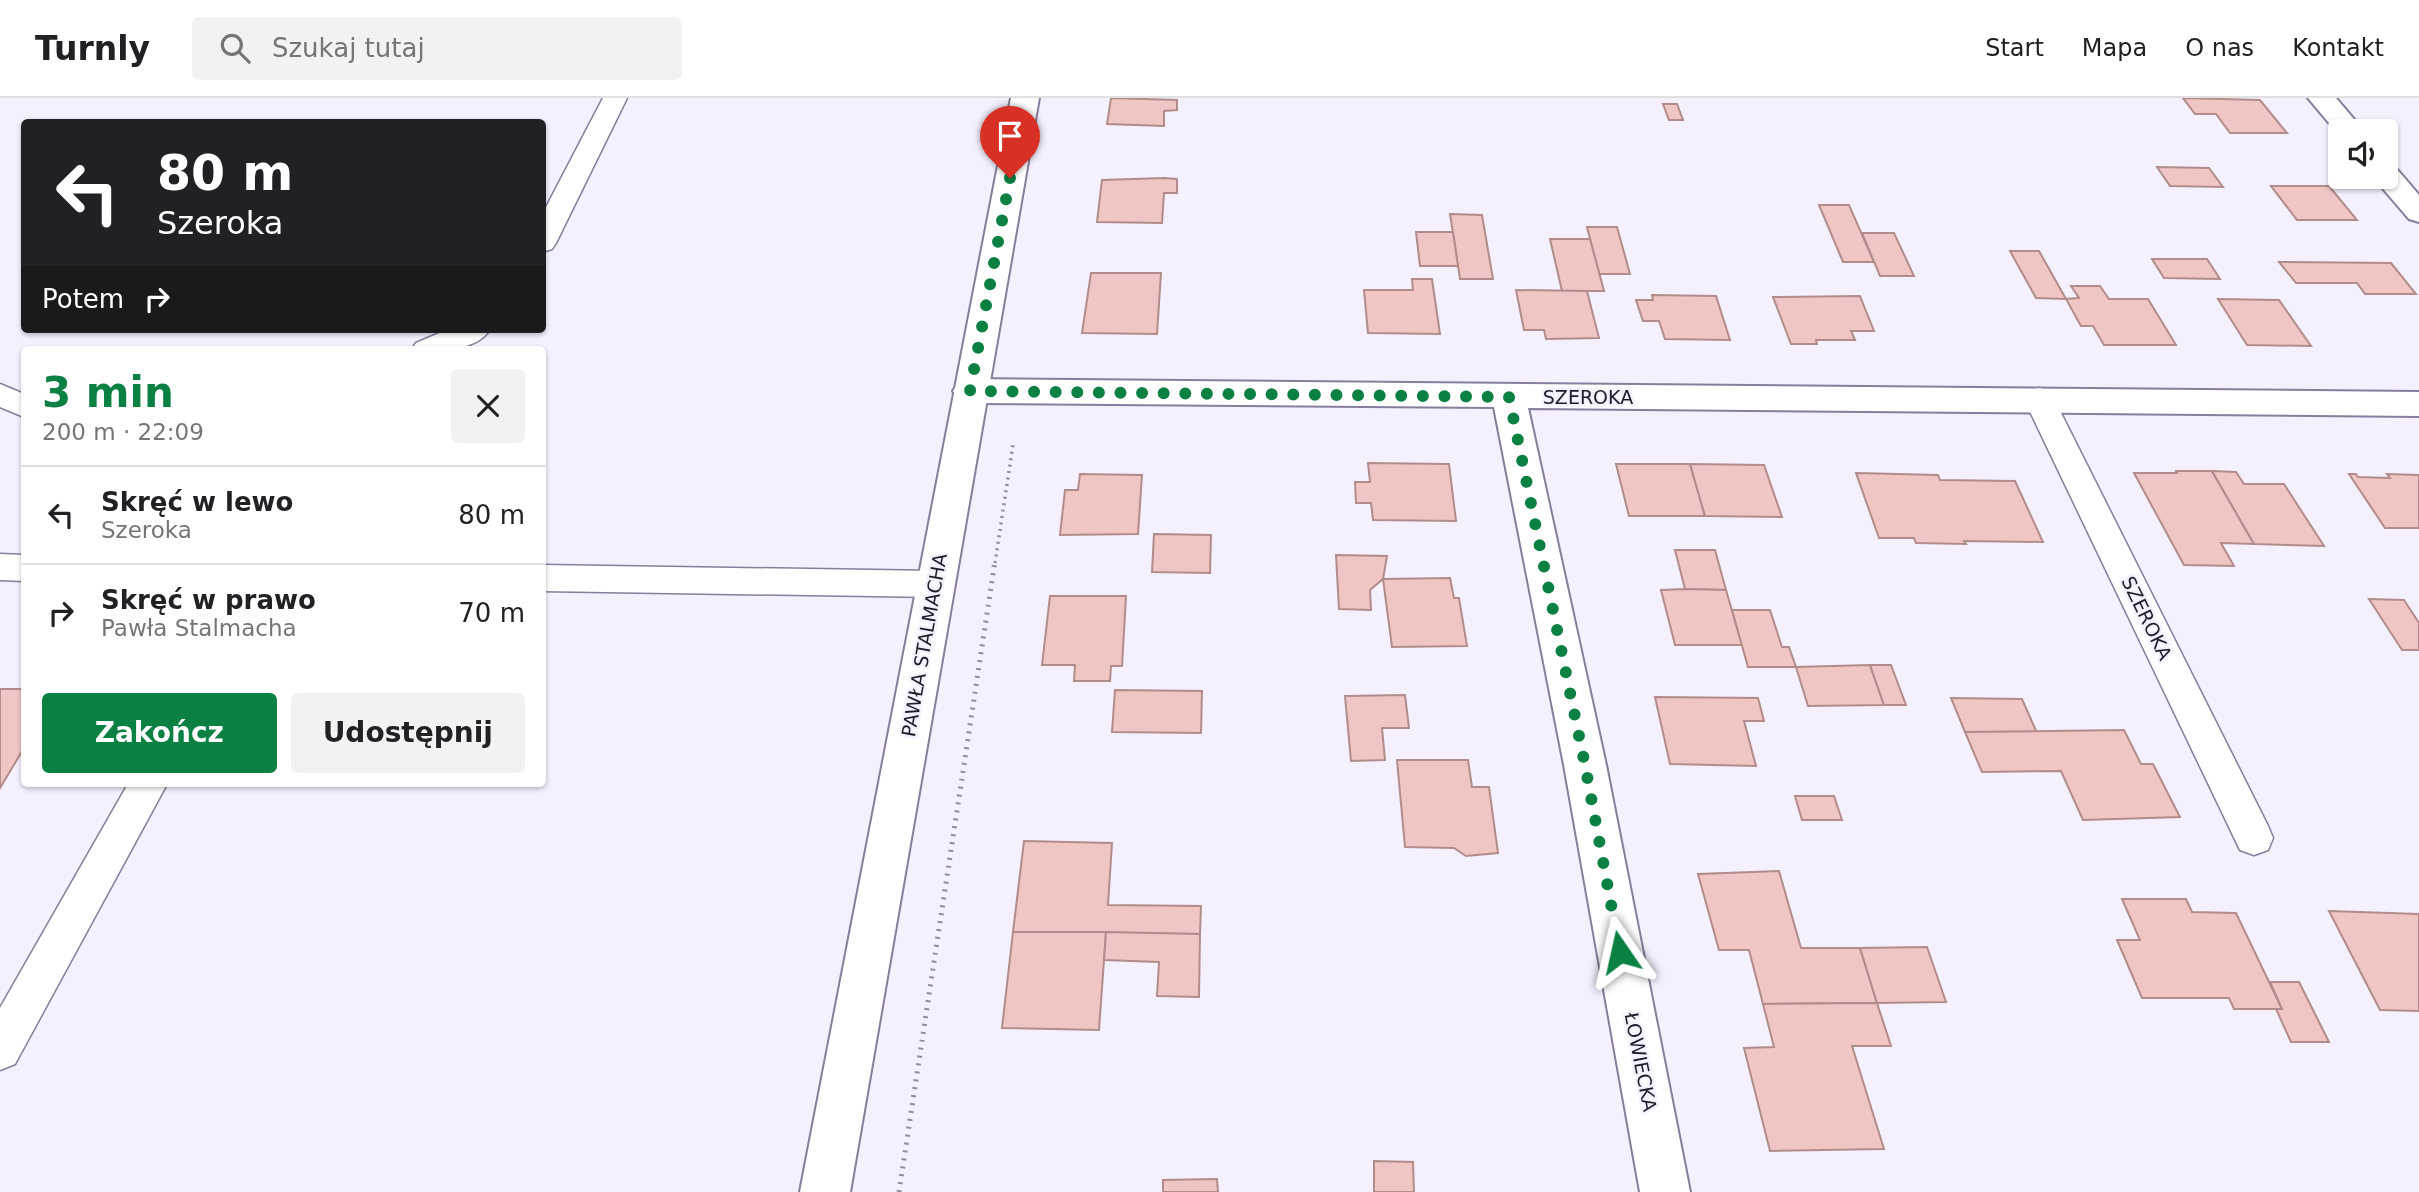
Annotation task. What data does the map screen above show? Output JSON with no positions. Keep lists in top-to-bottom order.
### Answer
{
  "streets": {
    "street": ["SZEROKA", "PAWŁA STALMACHA", "ŁOWIECKA"]
  },
  "crossings": [
    ["SZEROKA", "PAWŁA STALMACHA"],
    ["SZEROKA", "ŁOWIECKA"]
  ],
  "page": {
    "header": "Turnly",
    "search": "Szukaj tutaj",
    "nav": [
      "Start",
      "Mapa",
      "O nas",
      "Kontakt"
    ],
    "turn": ["80 m", "Szeroka"],
    "then": "Potem",
    "heading": ["3 min", "200 m · 22:09"],
    "list": [
      {
        "name": "Skręć w lewo",
        "note": "Szeroka",
        "value": "80 m"
      },
      {
        "name": "Skręć w prawo",
        "note": "Pawła Stalmacha",
        "value": "70 m"
      }
    ],
    "buttons": ["Zakończ", "Udostępnij"]
  }
}
